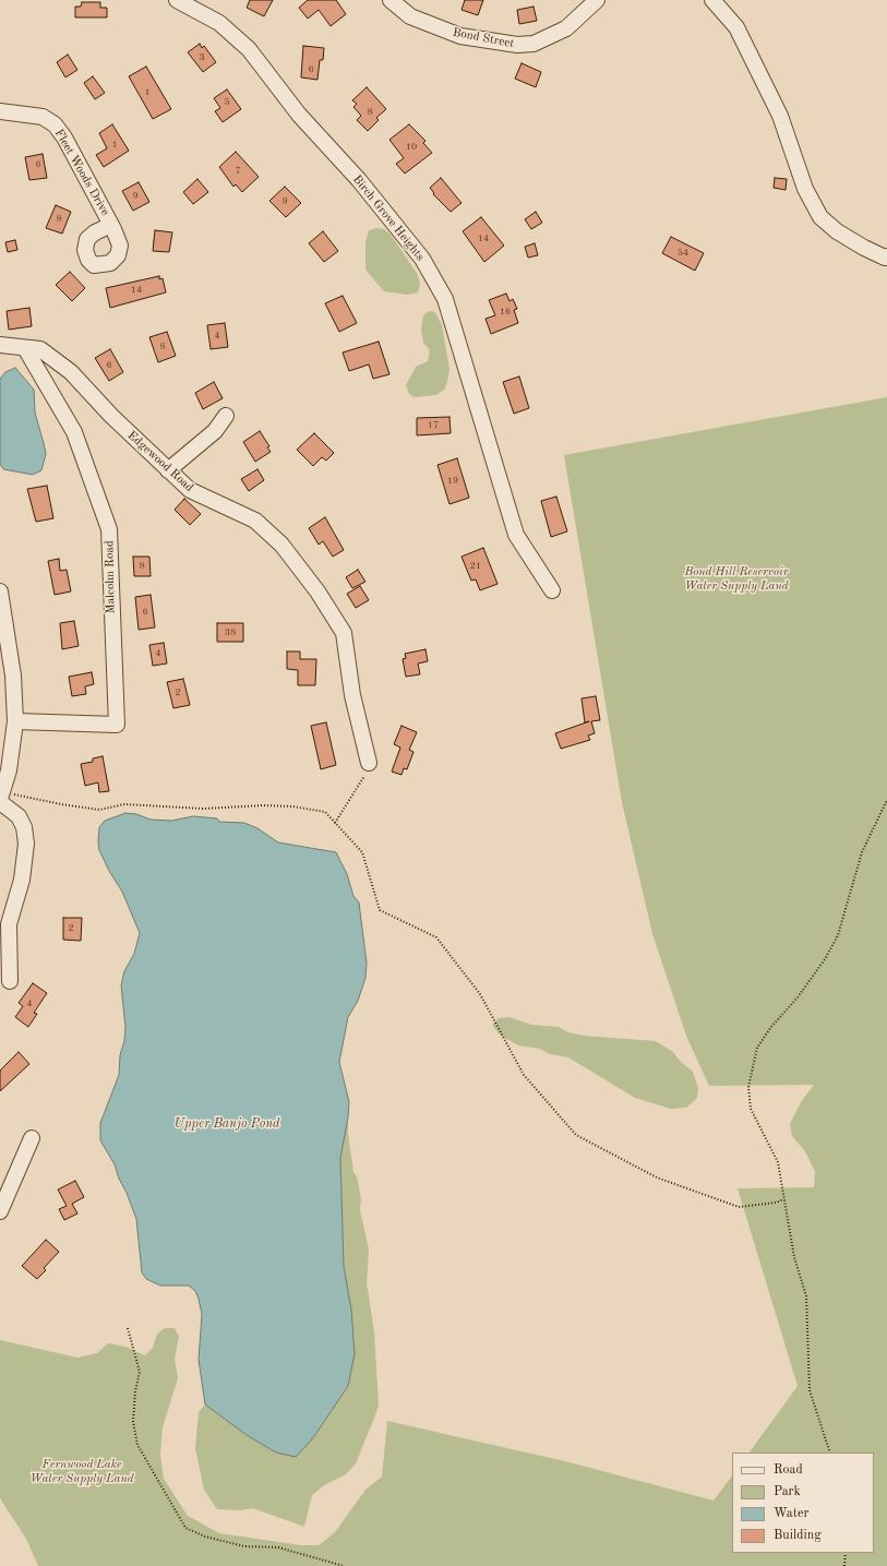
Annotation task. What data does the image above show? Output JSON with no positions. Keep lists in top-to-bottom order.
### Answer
{
  "streets": {
    "street": [
      "Bond Street",
      "Fleet Woods Drive",
      "Birch Grove Heights",
      "Edgewood Road",
      "Malcolm Road"
    ]
  },
  "crossings": [
    ["Edgewood Road", "Malcolm Road"]
  ],
  "water": ["Upper Banjo Pond"],
  "parks": ["Bond Hill Reservoir Water Supply Land", "Fernwood Lake Water Supply Land"],
  "house_numbers": [
    "3",
    "6",
    "1",
    "5",
    "8",
    "1",
    "10",
    "6",
    "7",
    "9",
    "9",
    "8",
    "14",
    "54",
    "14",
    "16",
    "4",
    "8",
    "6",
    "17",
    "19",
    "8",
    "21",
    "6",
    "38",
    "4",
    "2",
    "2",
    "4"
  ],
  "legend": [
    "Road",
    "Park",
    "Water",
    "Building"
  ]
}
